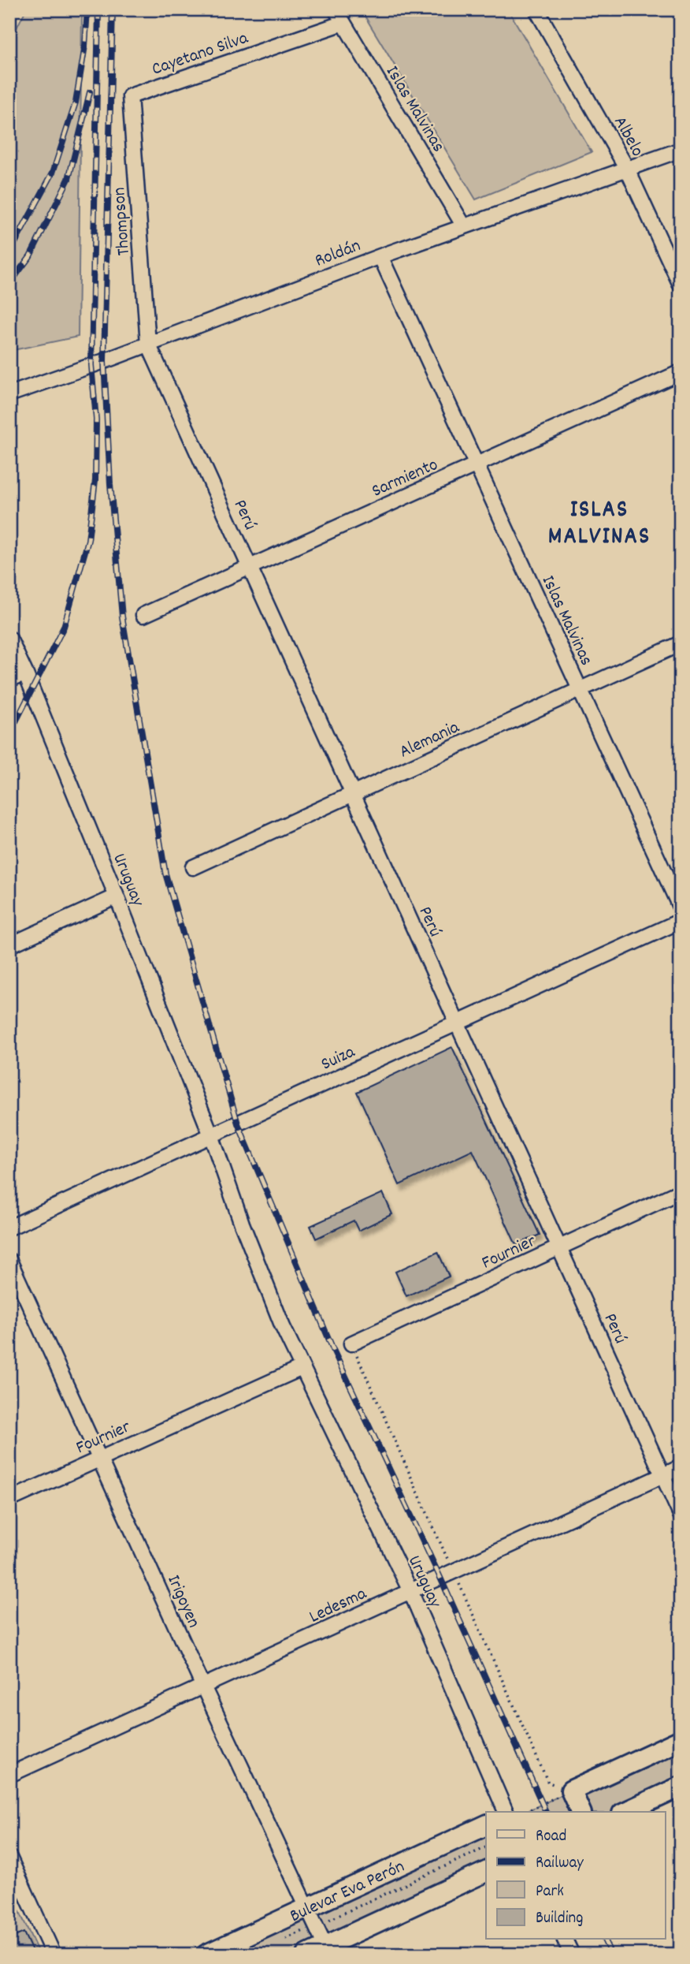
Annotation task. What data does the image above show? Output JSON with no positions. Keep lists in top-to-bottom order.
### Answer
{
  "streets": {
    "street": [
      "Cayetano Silva",
      "Islas Malvinas",
      "Albelo",
      "Thompson",
      "Roldán",
      "Sarmiento",
      "Perú",
      "Alemania",
      "Uruguay",
      "Suiza",
      "Fournier",
      "Irigoyen",
      "Ledesma",
      "Bulevar Eva Perón"
    ]
  },
  "crossings": [
    ["Cayetano Silva", "Islas Malvinas"],
    ["Cayetano Silva", "Thompson"],
    ["Islas Malvinas", "Roldán"],
    ["Islas Malvinas", "Sarmiento"],
    ["Islas Malvinas", "Alemania"],
    ["Albelo", "Roldán"],
    ["Thompson", "Roldán"],
    ["Thompson", "Perú"],
    ["Roldán", "Perú"],
    ["Sarmiento", "Perú"],
    ["Perú", "Alemania"],
    ["Perú", "Suiza"],
    ["Perú", "Fournier"],
    ["Perú", "Ledesma"],
    ["Uruguay", "Suiza"],
    ["Uruguay", "Fournier"],
    ["Uruguay", "Ledesma"],
    ["Fournier", "Irigoyen"],
    ["Irigoyen", "Ledesma"],
    ["Irigoyen", "Bulevar Eva Perón"]
  ],
  "districts": ["ISLAS MALVINAS"],
  "legend": [
    "Road",
    "Railway",
    "Park",
    "Building"
  ]
}
